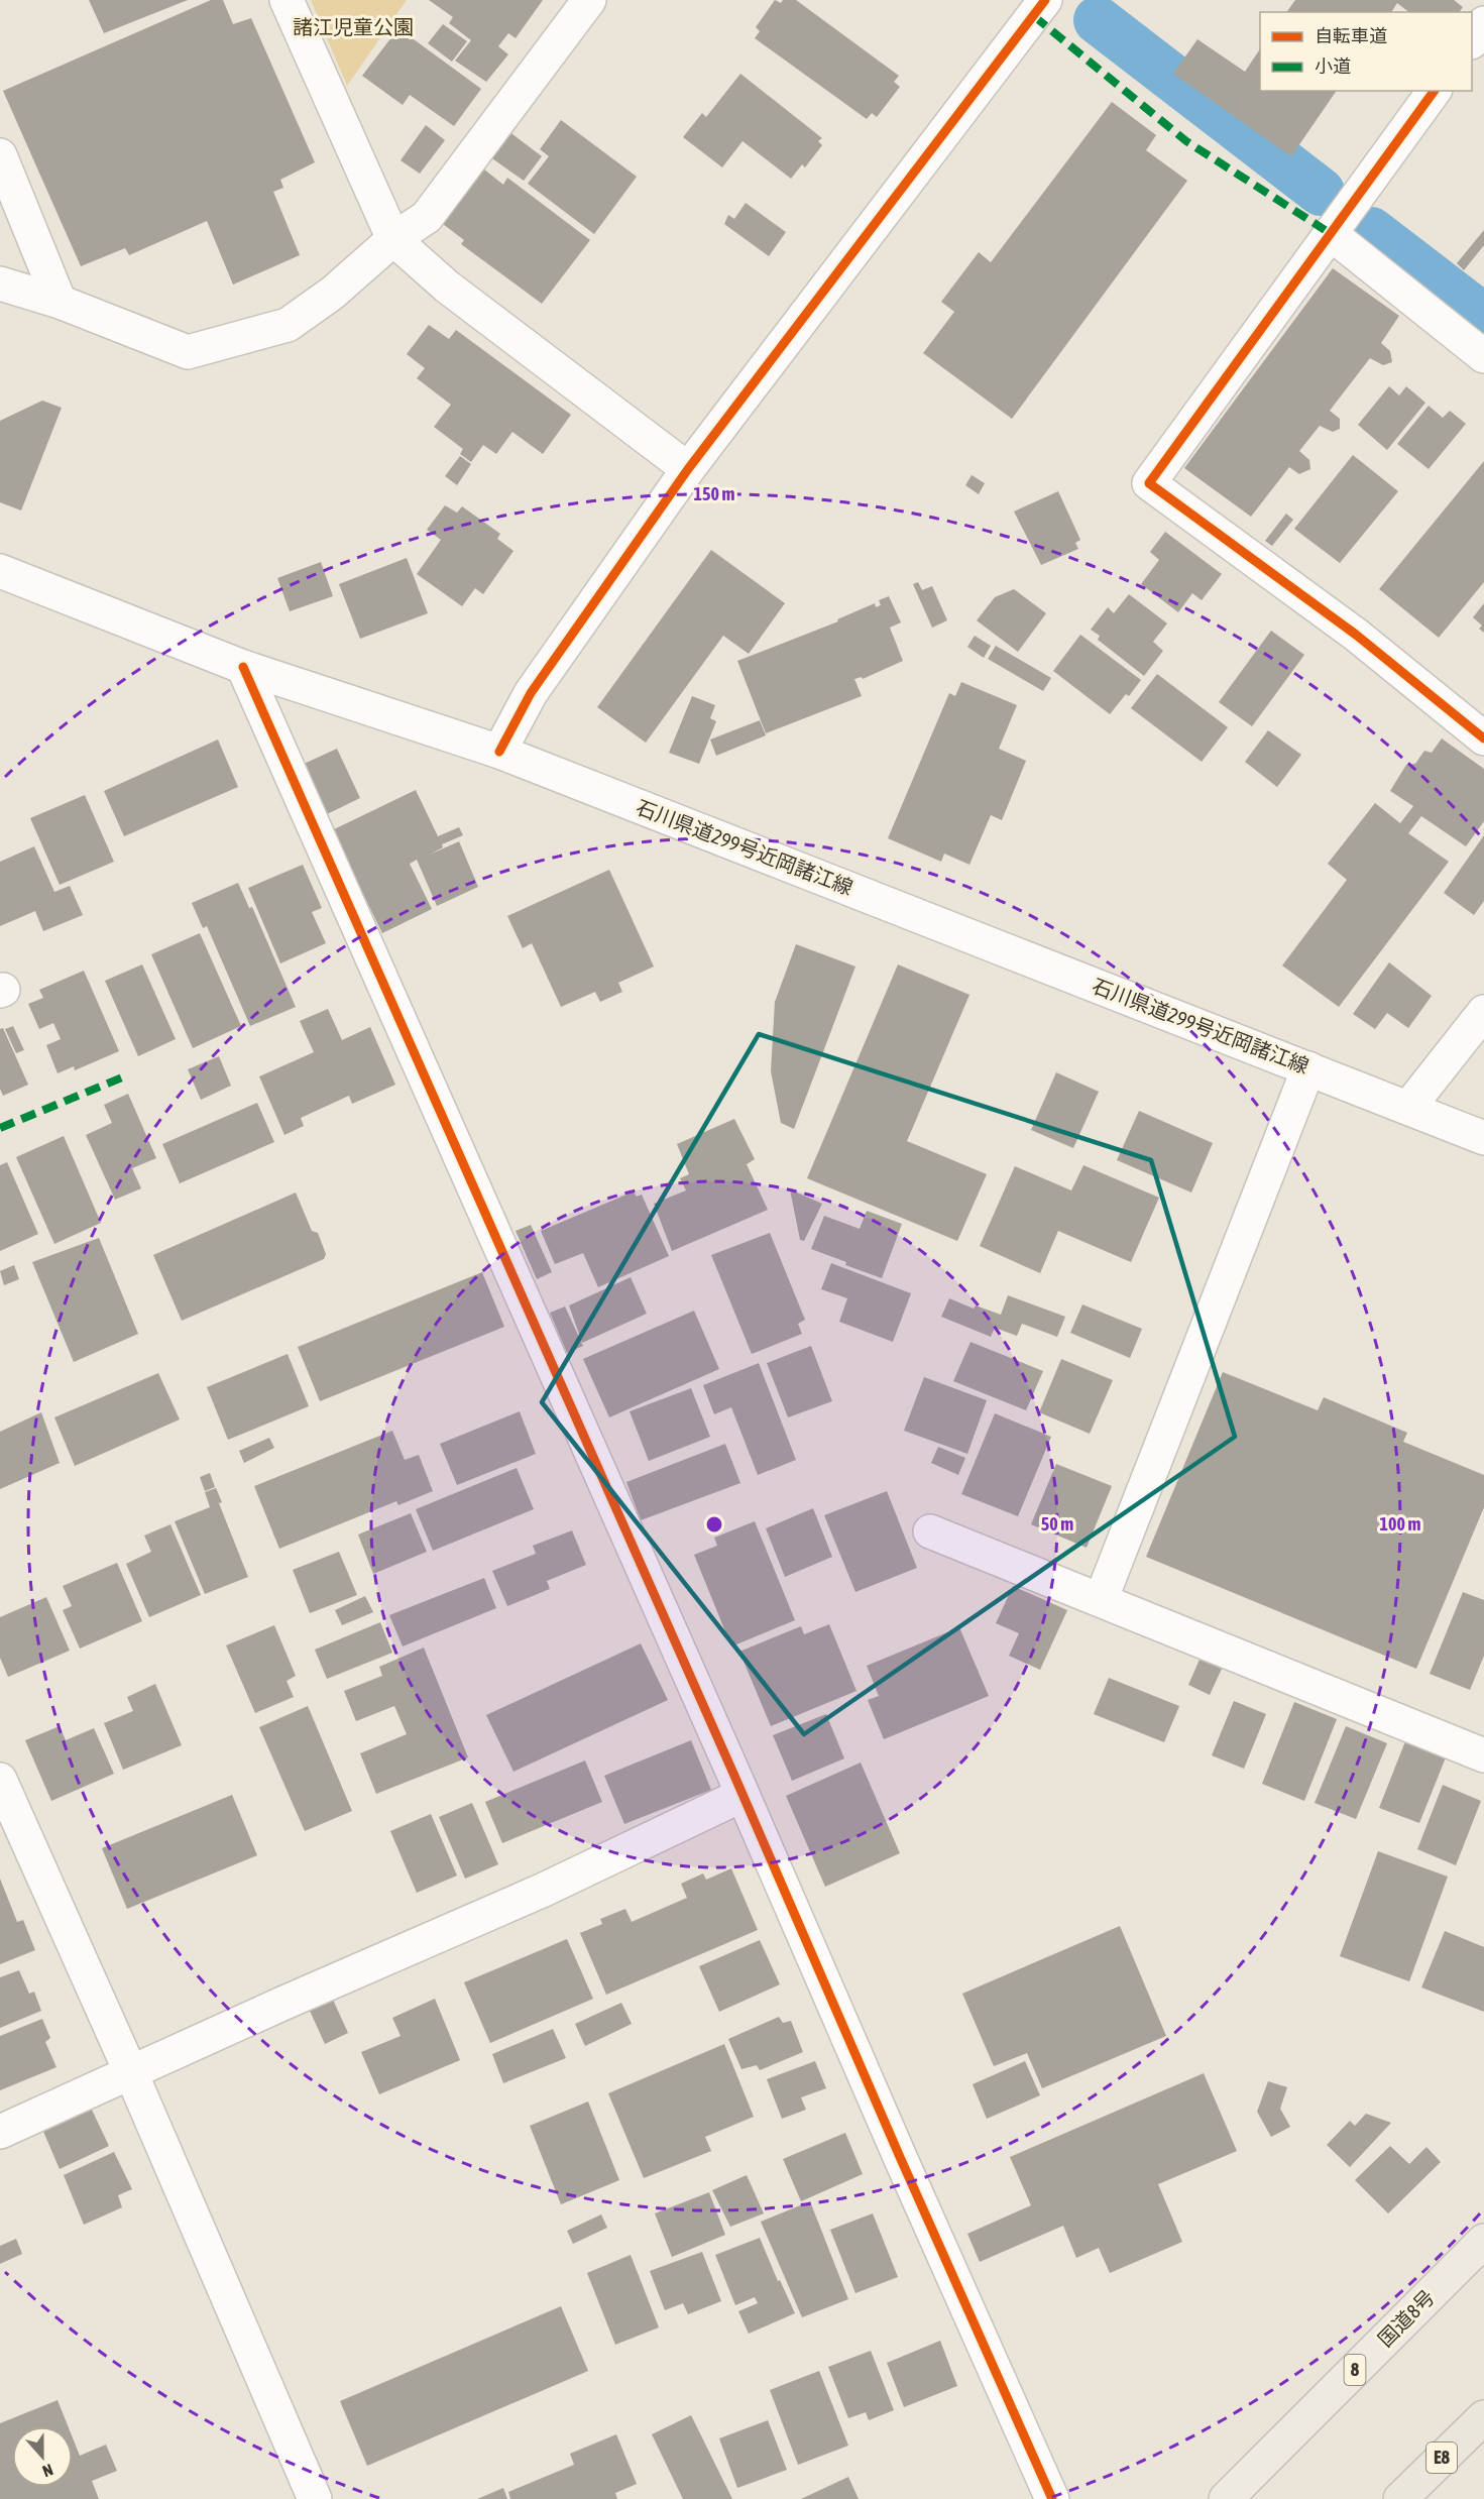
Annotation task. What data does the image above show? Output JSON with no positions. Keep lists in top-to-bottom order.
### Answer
{
  "streets": {
    "highway": ["国道8号", "8", "E8"],
    "street": ["石川県道299号近岡諸江線"]
  },
  "parks": ["諸江児童公園"],
  "legend": ["自転車道", "小道"],
  "north": "bottom",
  "rings": ["150 m", "50 m", "100 m"]
}
